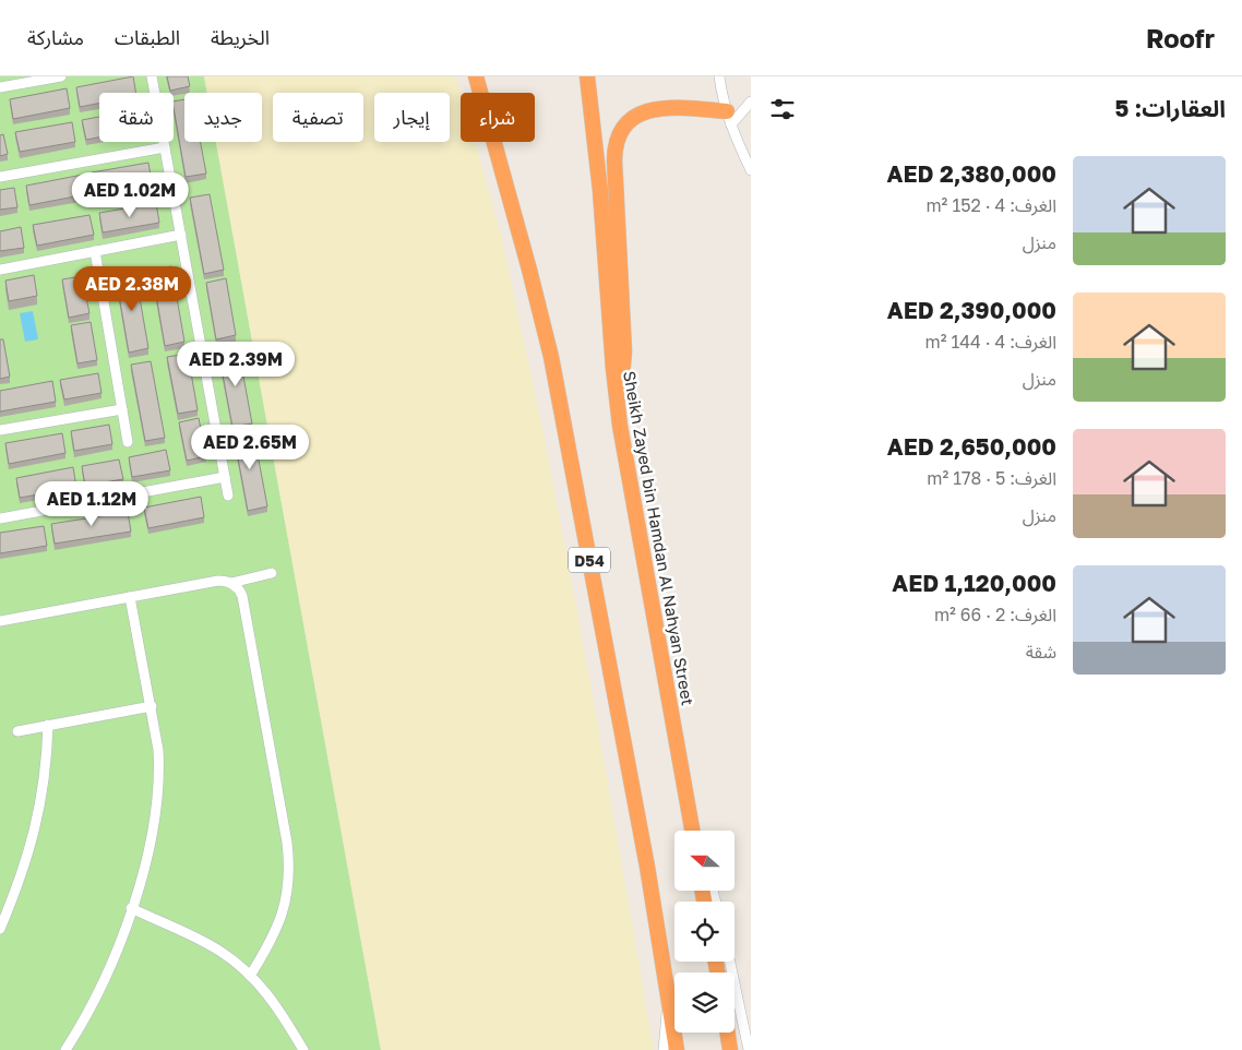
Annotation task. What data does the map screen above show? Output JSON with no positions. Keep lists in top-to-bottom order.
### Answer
{
  "streets": {
    "highway": ["Sheikh Zayed bin Hamdan Al Nahyan Street", "D54"]
  },
  "north": "left",
  "page": {
    "header": "Roofr",
    "nav": ["الخريطة", "الطبقات", "مشاركة"],
    "heading": "العقارات: 5",
    "chip": [
      "شراء",
      "إيجار",
      "تصفية",
      "جديد",
      "شقة"
    ],
    "list": [
      {
        "name": "AED 2,380,000",
        "note": "الغرف: 4 · 152 m² · منزل"
      },
      {
        "name": "AED 2,390,000",
        "note": "الغرف: 4 · 144 m² · منزل"
      },
      {
        "name": "AED 2,650,000",
        "note": "الغرف: 5 · 178 m² · منزل"
      },
      {
        "name": "AED 1,120,000",
        "note": "الغرف: 2 · 66 m² · شقة"
      }
    ],
    "price": [
      "AED 1.02M",
      "AED 2.38M",
      "AED 2.39M",
      "AED 2.65M",
      "AED 1.12M"
    ]
  }
}
